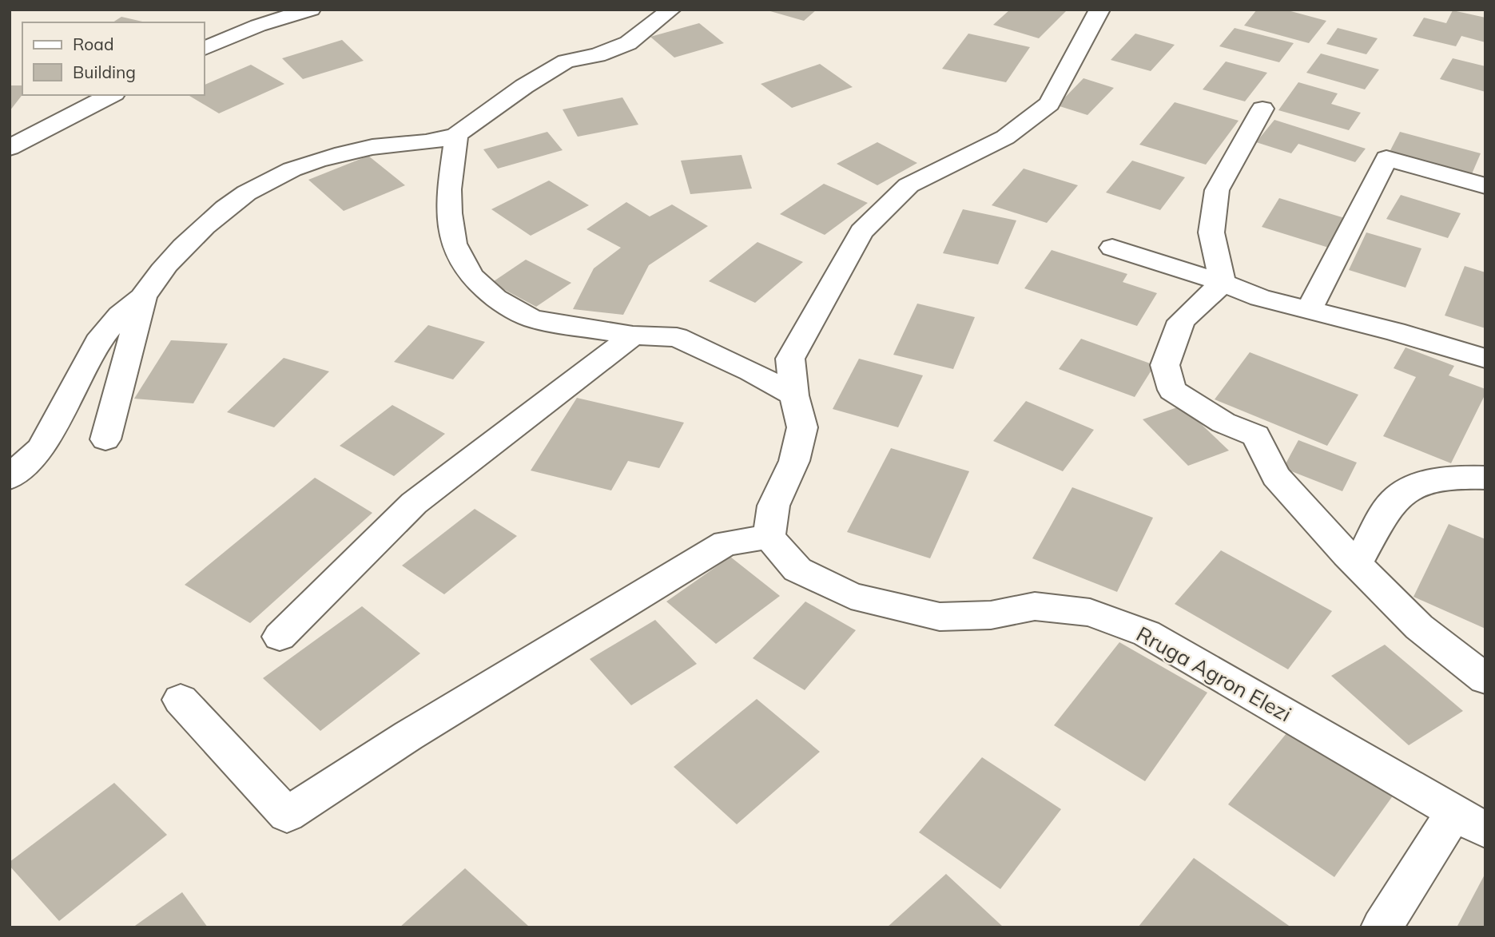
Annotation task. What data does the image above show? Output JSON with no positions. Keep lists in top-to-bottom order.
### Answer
{
  "streets": {
    "lane": ["Rruga Agron Elezi"]
  },
  "legend": ["Road", "Building"]
}
